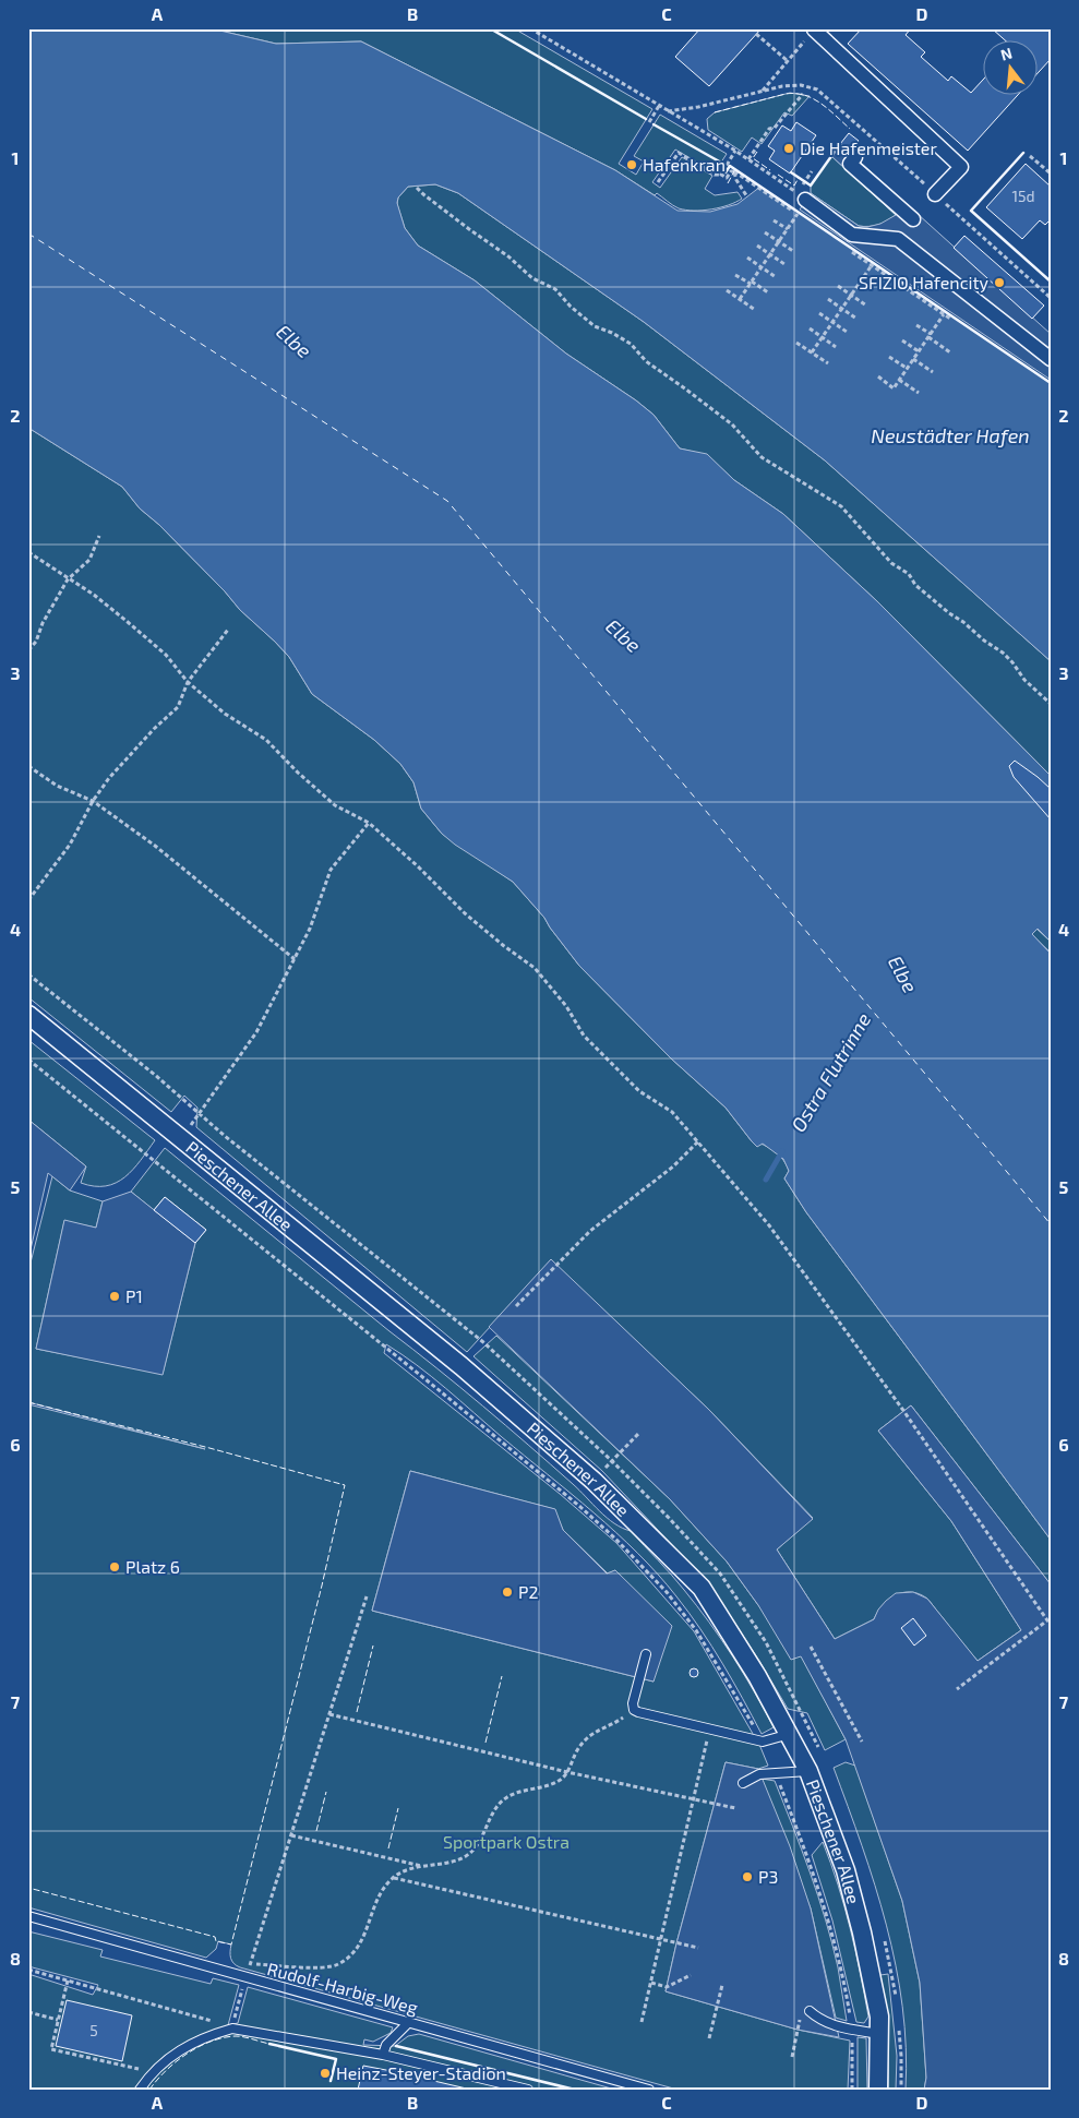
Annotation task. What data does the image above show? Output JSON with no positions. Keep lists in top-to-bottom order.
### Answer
{
  "streets": {
    "street": ["Pieschener Allee"],
    "lane": ["Rudolf-Harbig-Weg"]
  },
  "water": ["Elbe", "Neustädter Hafen", "Ostra Flutrinne"],
  "parks": ["Sportpark Ostra"],
  "places": [
    "Die Hafenmeister",
    "Hafenkran",
    "SFIZIO Hafencity",
    "P1",
    "Platz 6",
    "P2",
    "P3",
    "Heinz-Steyer-Stadion"
  ],
  "house_numbers": ["15d", "5"],
  "north": "top",
  "grid": {
    "columns": [
      "A",
      "B",
      "C",
      "D"
    ],
    "rows": [
      "1",
      "2",
      "3",
      "4",
      "5",
      "6",
      "7",
      "8"
    ]
  }
}
